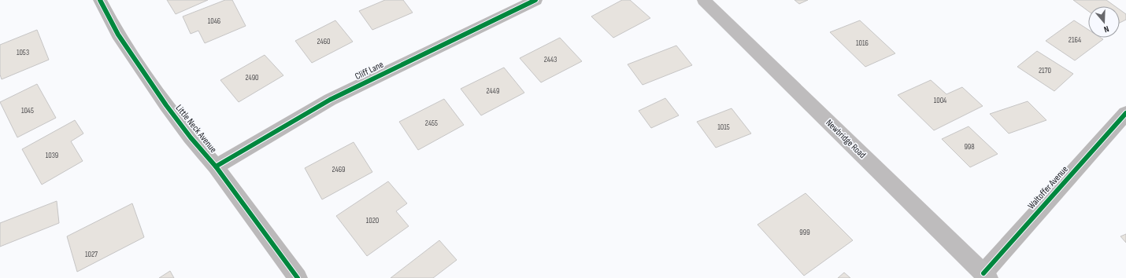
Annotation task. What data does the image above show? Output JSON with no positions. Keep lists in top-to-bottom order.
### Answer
{
  "streets": {
    "main road": ["Newbridge Road"],
    "street": ["Cliff Lane", "Little Neck Avenue", "Waltoffer Avenue"]
  },
  "crossings": [
    ["Cliff Lane", "Little Neck Avenue"],
    ["Newbridge Road", "Waltoffer Avenue"]
  ],
  "house_numbers": [
    "1046",
    "2164",
    "2460",
    "1016",
    "1053",
    "2443",
    "2170",
    "2490",
    "2449",
    "1004",
    "1045",
    "2455",
    "1015",
    "998",
    "1039",
    "2469",
    "1020",
    "999",
    "1027"
  ],
  "north": "bottom"
}
